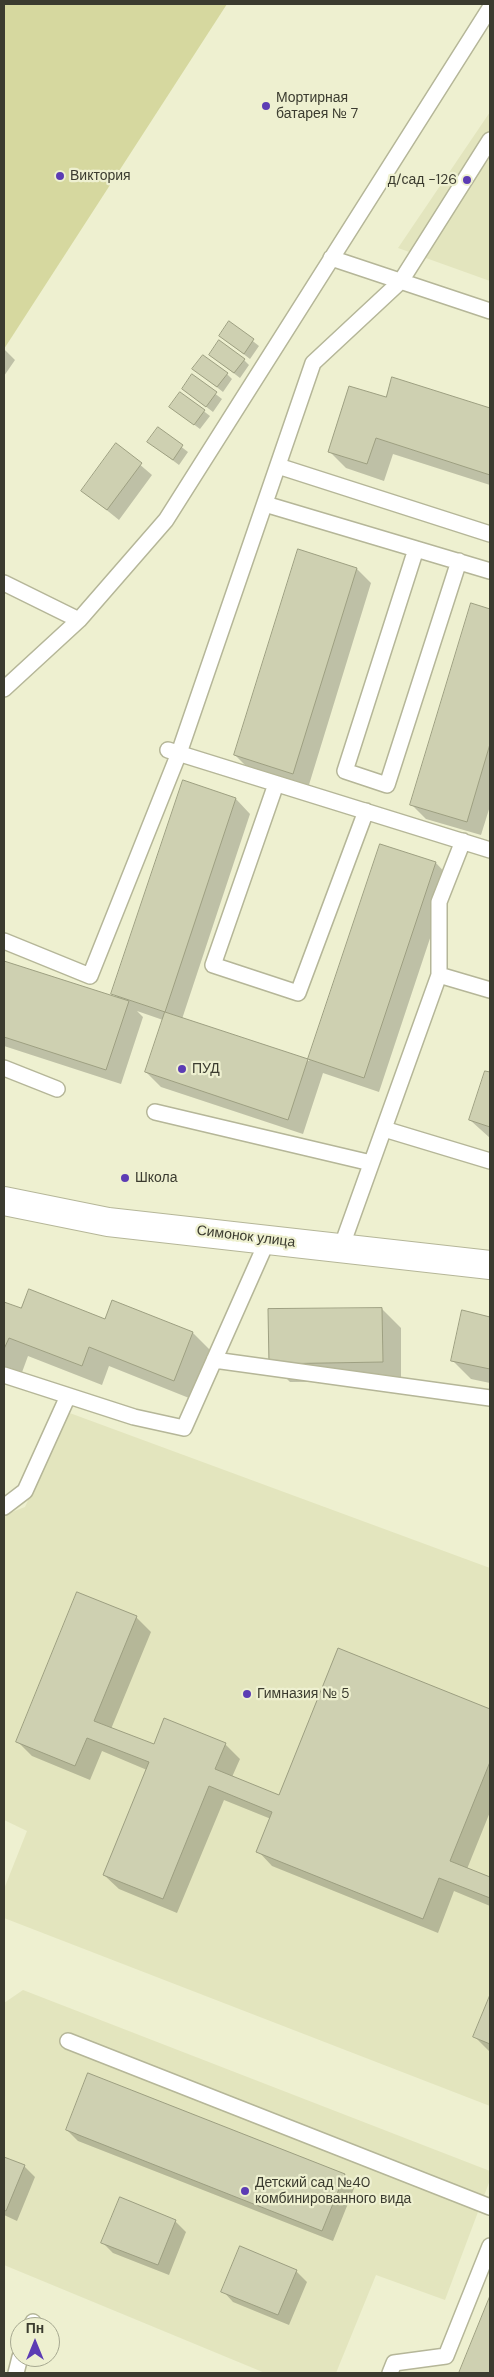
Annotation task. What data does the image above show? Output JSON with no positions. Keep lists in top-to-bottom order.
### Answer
{
  "streets": {
    "street": ["Симонок улица"]
  },
  "places": [
    "Мортирная батарея № 7",
    "Виктория",
    "д/сад -126",
    "ПУД",
    "Школа",
    "Гимназия № 5",
    "Детский сад №40 комбинированного вида"
  ],
  "north": "top"
}
